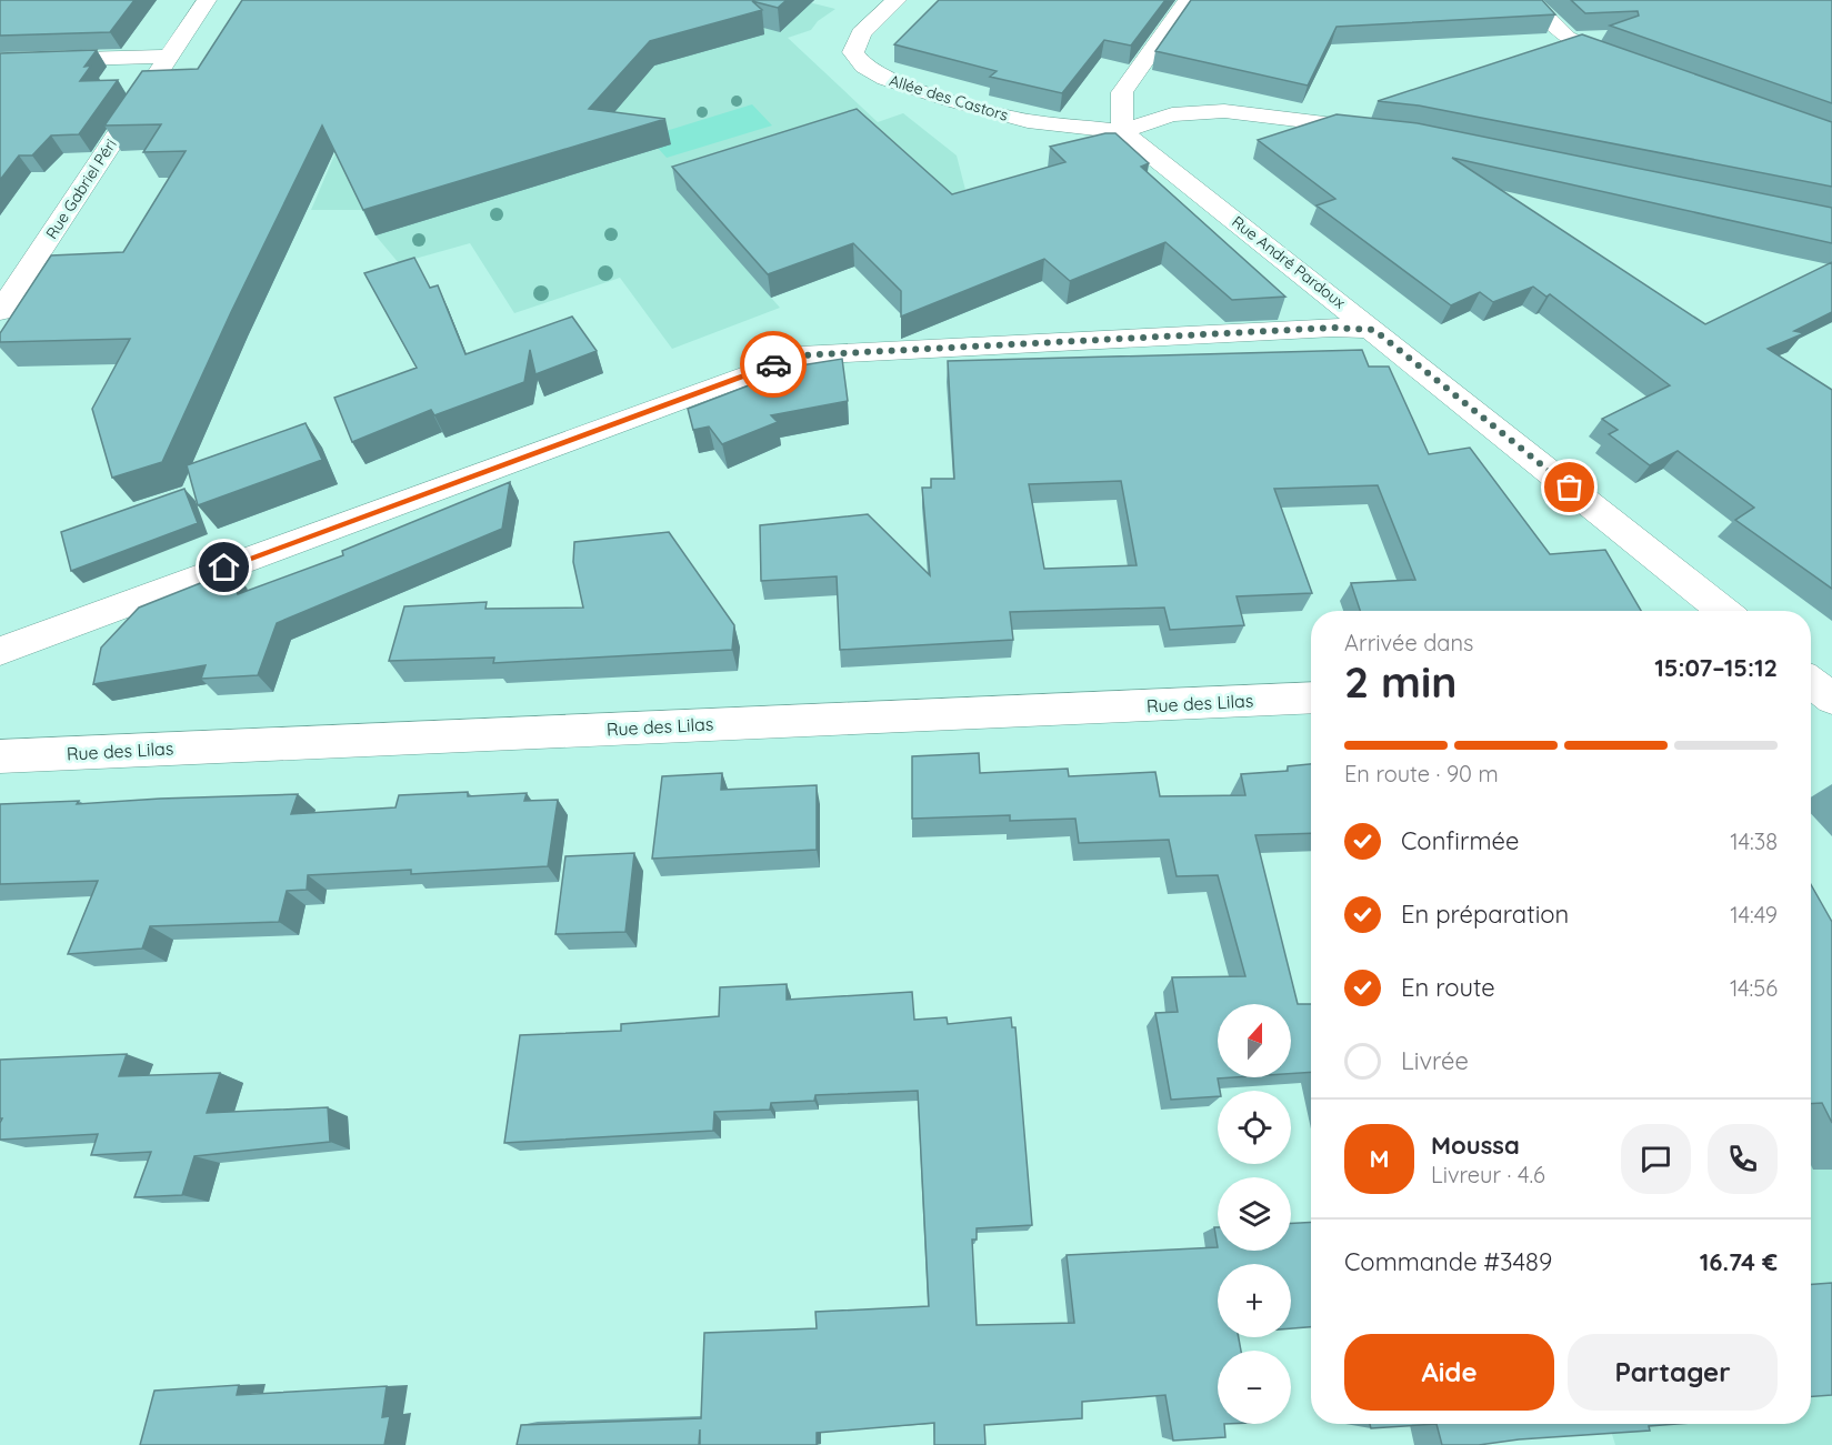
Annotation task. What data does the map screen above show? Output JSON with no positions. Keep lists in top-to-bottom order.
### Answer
{
  "streets": {
    "street": [
      "Allée des Castors",
      "Rue Gabriel Péri",
      "Rue André Pardoux",
      "Rue des Lilas"
    ]
  },
  "crossings": [
    ["Allée des Castors", "Rue André Pardoux"]
  ],
  "north": "top",
  "page": {
    "heading": ["2 min", "Arrivée dans", "15:07–15:12"],
    "panel": [
      "Moussa",
      "Livreur · 4.6",
      "Commande #3489",
      "16.74 €"
    ],
    "bar": "En route · 90 m",
    "list": [
      ["Confirmée", "14:38"],
      ["En préparation", "14:49"],
      ["En route", "14:56"],
      "Livrée"
    ],
    "map_buttons": ["+", "−"],
    "round": "M",
    "buttons": ["Aide", "Partager"]
  }
}
